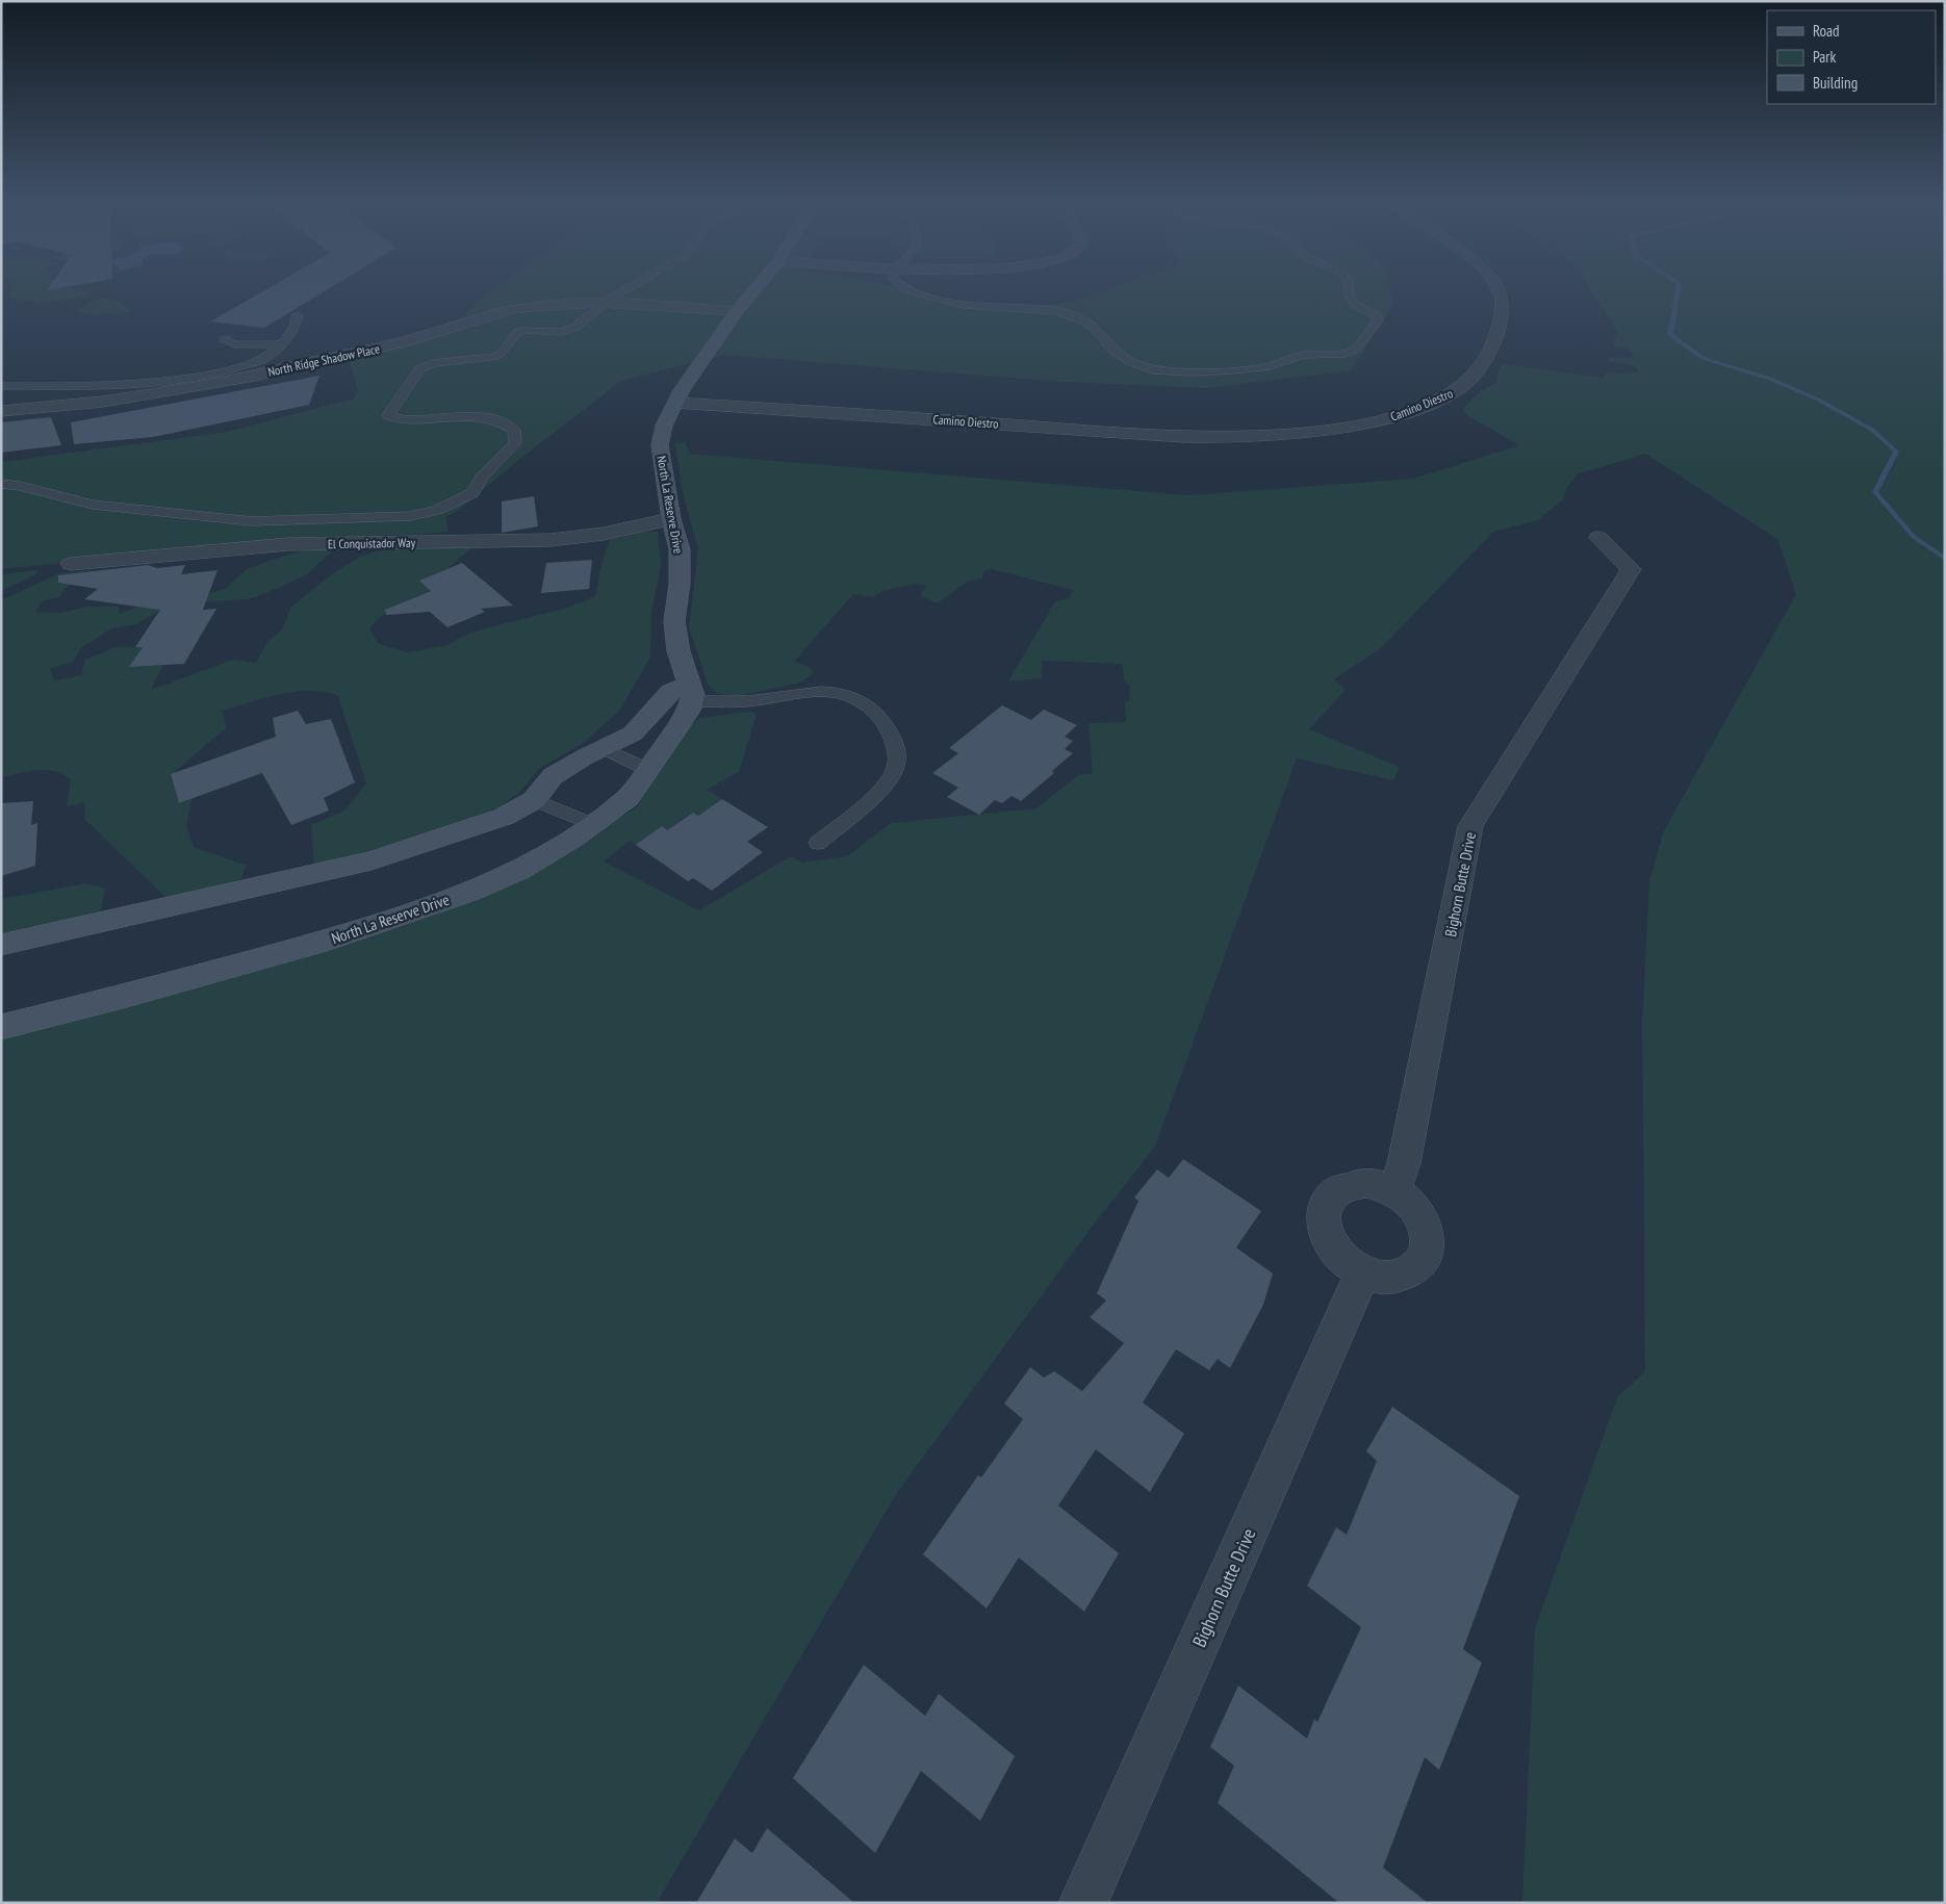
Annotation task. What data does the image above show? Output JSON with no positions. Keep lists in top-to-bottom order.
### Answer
{
  "streets": {
    "street": [
      "North Ridge Shadow Place",
      "Camino Diestro",
      "North La Reserve Drive",
      "El Conquistador Way",
      "Bighorn Butte Drive"
    ]
  },
  "crossings": [
    ["North Ridge Shadow Place", "North La Reserve Drive"],
    ["Camino Diestro", "North La Reserve Drive"],
    ["North La Reserve Drive", "El Conquistador Way"]
  ],
  "legend": ["Road", "Park", "Building"]
}
